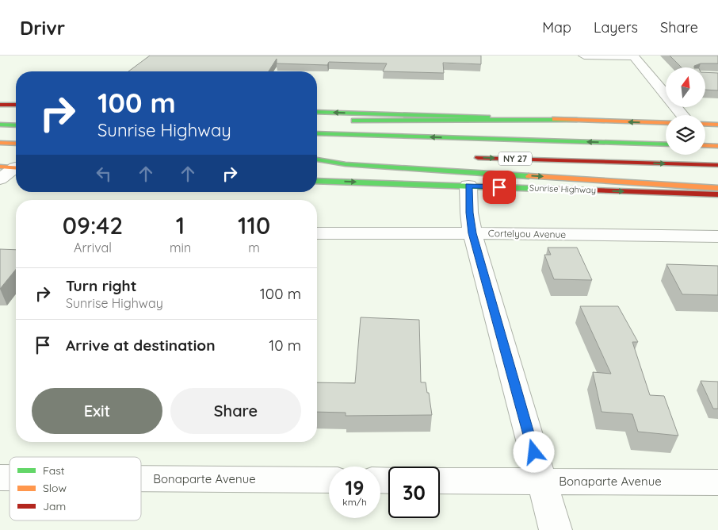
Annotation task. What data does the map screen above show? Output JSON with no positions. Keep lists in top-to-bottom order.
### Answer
{
  "streets": {
    "main road": ["NY 27", "Sunrise Highway"],
    "street": ["Cortelyou Avenue", "Bonaparte Avenue"]
  },
  "legend": ["Fast", "Slow", "Jam"],
  "north": "top",
  "page": {
    "header": "Drivr",
    "nav": ["Map", "Layers", "Share"],
    "turn": ["100 m", "Sunrise Highway"],
    "eta": [
      "09:42",
      "Arrival",
      "1",
      "min",
      "110",
      "m"
    ],
    "list": [
      {
        "name": "Turn right",
        "note": "Sunrise Highway",
        "value": "100 m"
      },
      {
        "name": "Arrive at destination",
        "value": "10 m"
      }
    ],
    "buttons": ["Exit", "Share"],
    "speed": "19 km/h",
    "limit": "30"
  }
}
